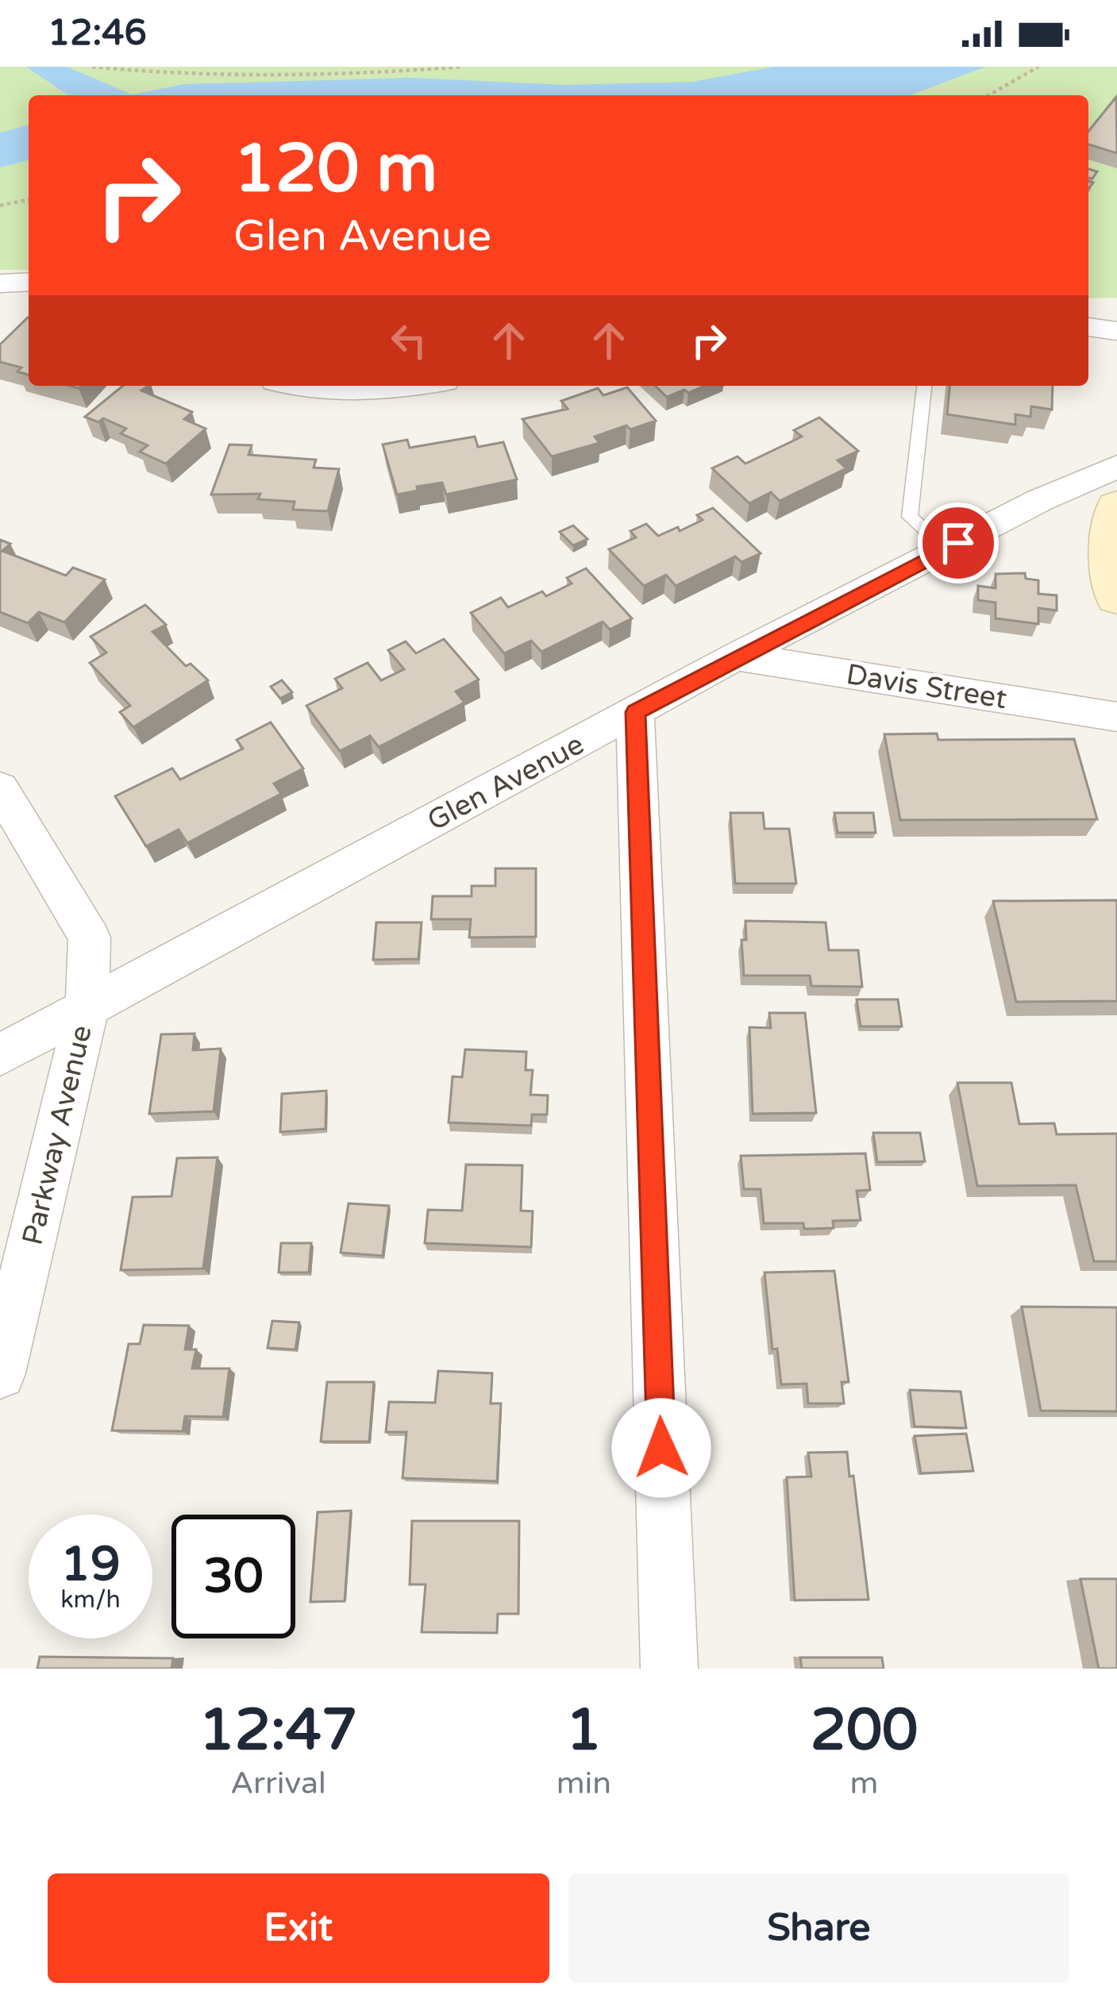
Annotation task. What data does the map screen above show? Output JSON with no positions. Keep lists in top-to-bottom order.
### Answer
{
  "streets": {
    "street": ["Davis Street", "Glen Avenue", "Parkway Avenue"]
  },
  "crossings": [
    ["Davis Street", "Glen Avenue"],
    ["Glen Avenue", "Parkway Avenue"]
  ],
  "page": {
    "status": "12:46",
    "turn": ["120 m", "Glen Avenue"],
    "speed": "19 km/h",
    "limit": "30",
    "eta": [
      "12:47",
      "Arrival",
      "1",
      "min",
      "200",
      "m"
    ],
    "buttons": ["Exit", "Share"]
  }
}
